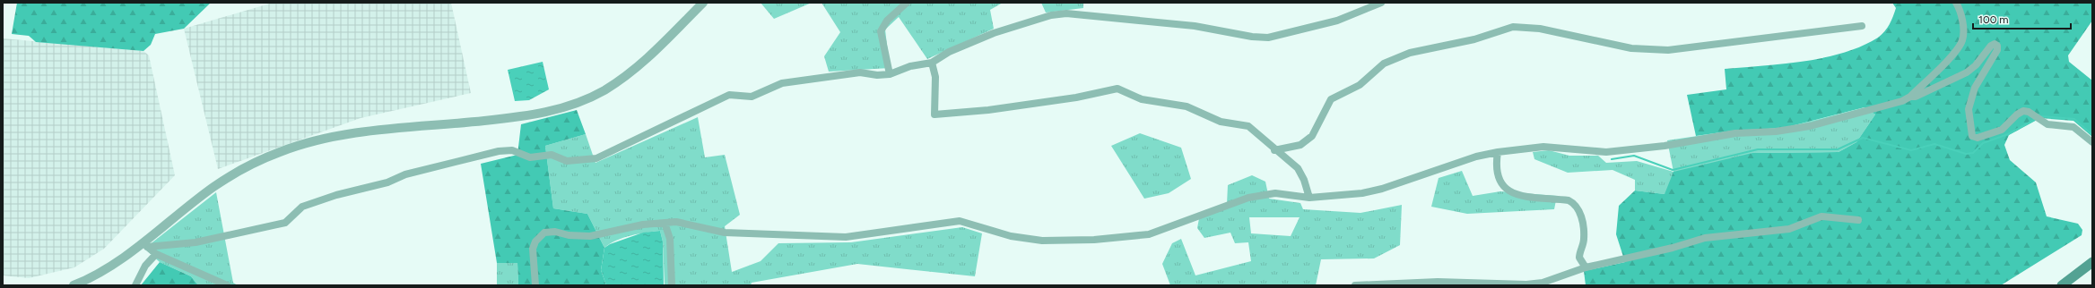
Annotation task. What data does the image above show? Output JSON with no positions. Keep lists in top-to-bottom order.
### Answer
{
  "scale_bar": "100 m"
}
